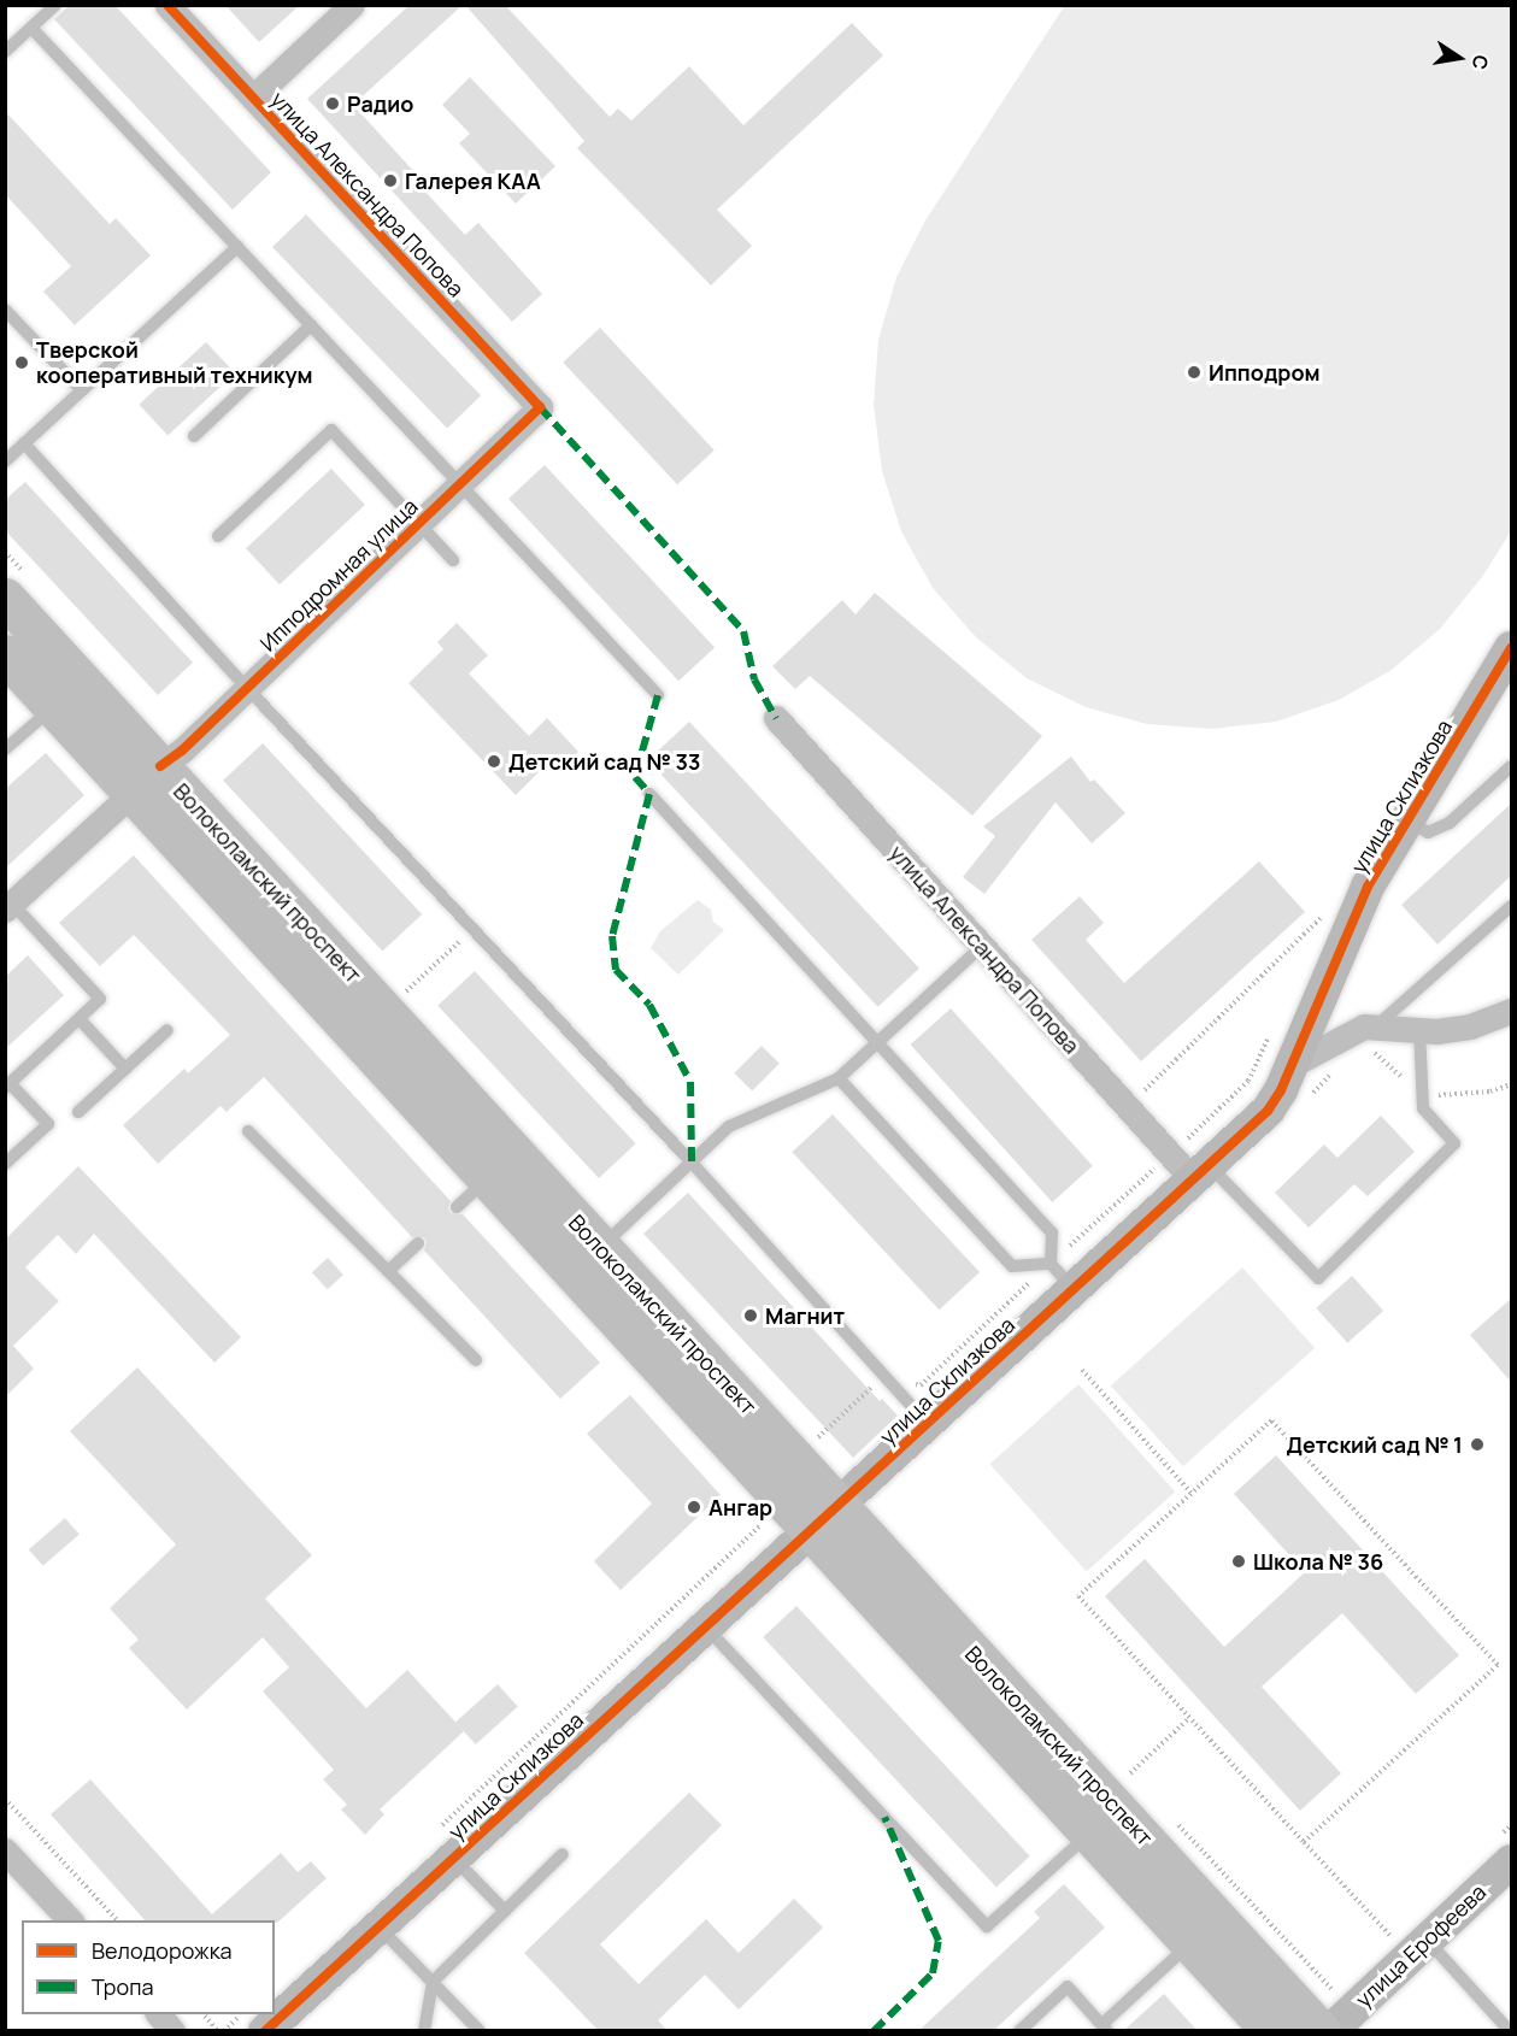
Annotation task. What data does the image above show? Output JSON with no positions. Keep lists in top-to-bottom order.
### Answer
{
  "streets": {
    "main road": ["Волоколамский проспект"],
    "street": [
      "улица Александра Попова",
      "Ипподромная улица",
      "улица Склизкова",
      "улица Ерофеева"
    ]
  },
  "crossings": [
    ["улица Александра Попова", "Ипподромная улица"],
    ["улица Александра Попова", "улица Склизкова"],
    ["Ипподромная улица", "Волоколамский проспект"],
    ["улица Склизкова", "Волоколамский проспект"]
  ],
  "places": [
    "Радио",
    "Галерея КАА",
    "Тверской кооперативный техникум",
    "Ипподром",
    "Детский сад № 33",
    "Магнит",
    "Детский сад № 1",
    "Ангар",
    "Школа № 36"
  ],
  "legend": ["Велодорожка", "Тропа"],
  "north": "right"
}
